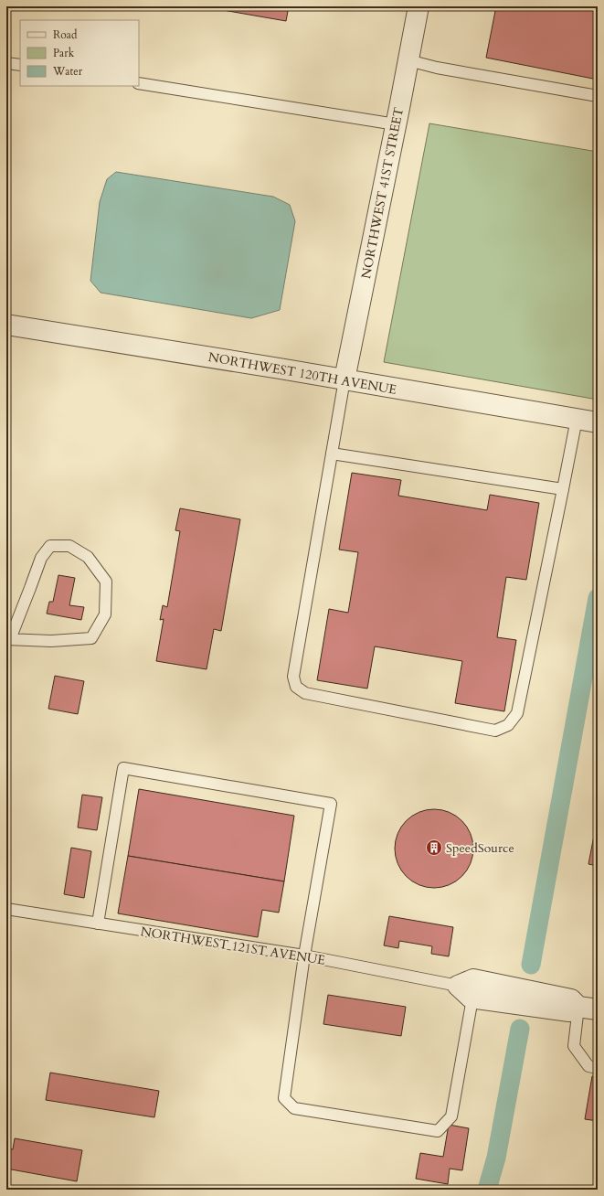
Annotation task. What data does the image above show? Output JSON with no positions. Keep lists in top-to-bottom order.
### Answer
{
  "streets": {
    "street": ["NORTHWEST 41ST STREET", "NORTHWEST 120TH AVENUE"],
    "lane": ["NORTHWEST 121ST AVENUE"]
  },
  "crossings": [
    ["NORTHWEST 41ST STREET", "NORTHWEST 120TH AVENUE"]
  ],
  "places": {
    "building": ["SpeedSource"]
  },
  "legend": ["Road", "Park", "Water"]
}
